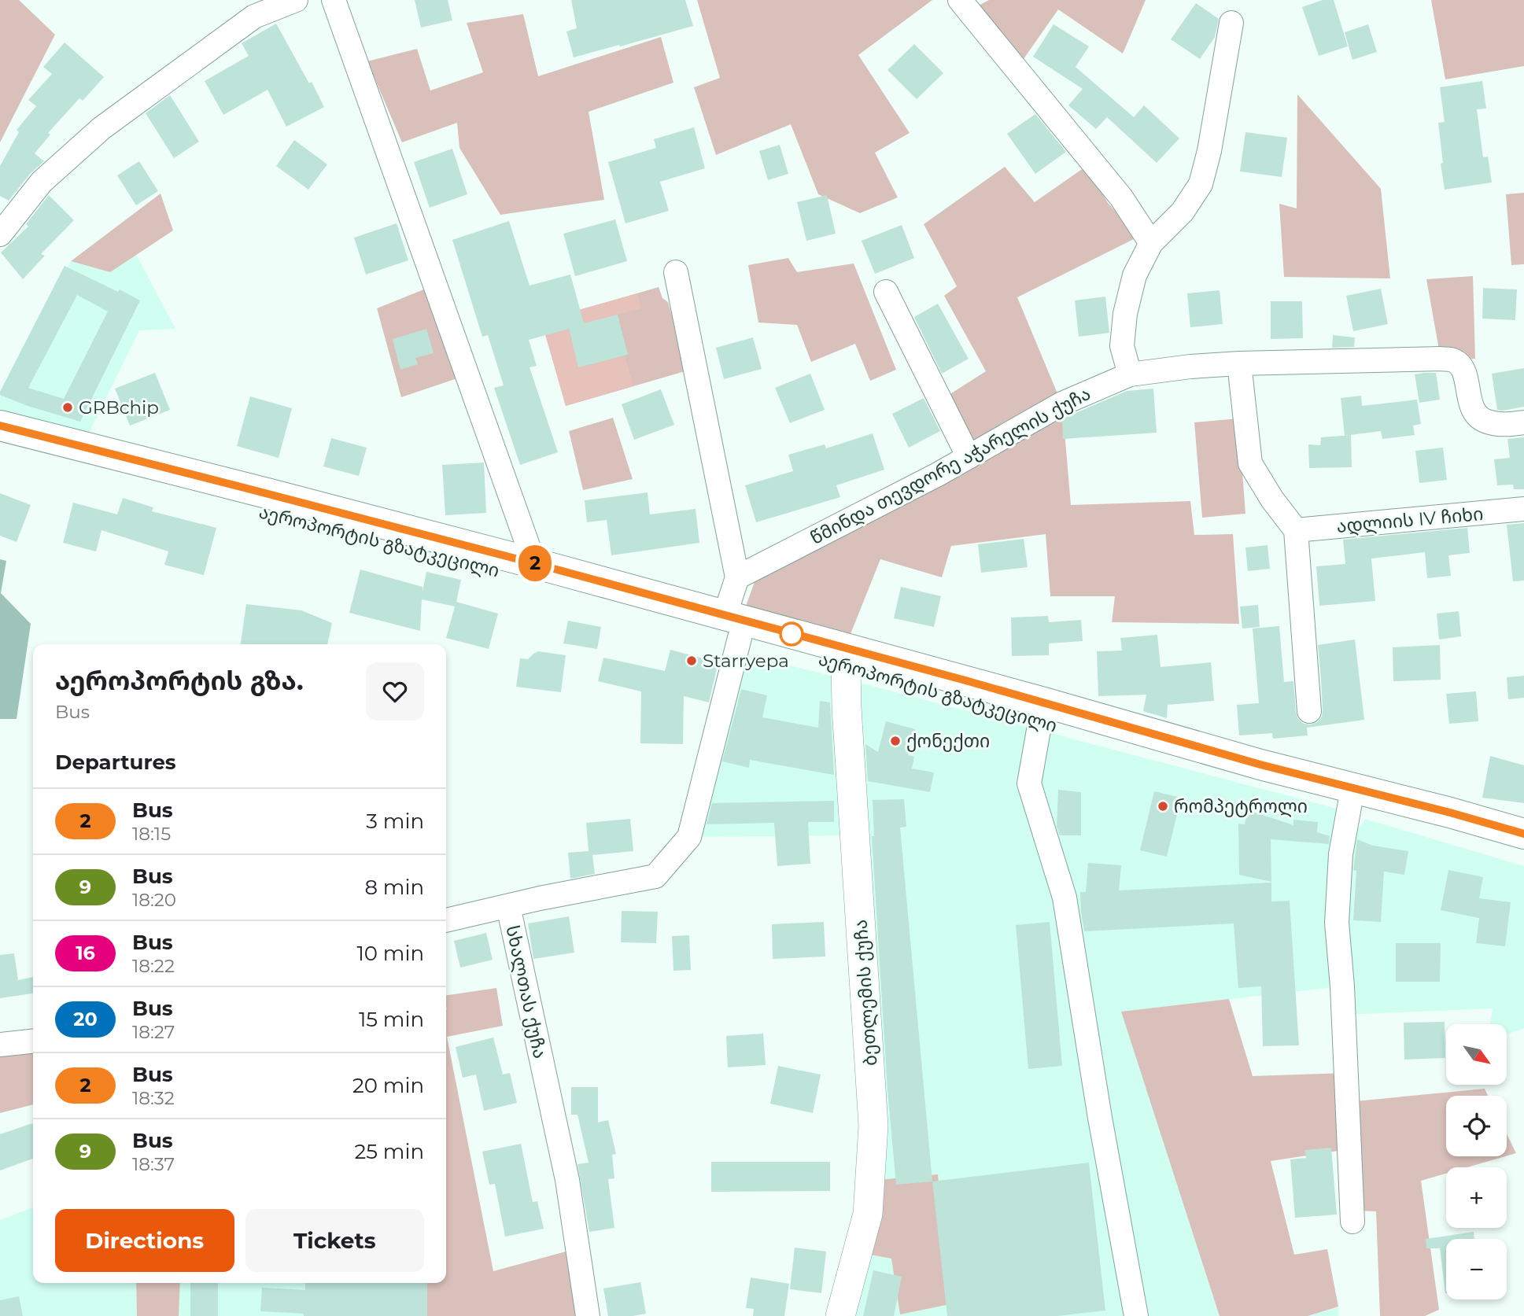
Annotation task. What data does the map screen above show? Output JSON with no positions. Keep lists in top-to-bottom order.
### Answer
{
  "streets": {
    "highway": ["აეროპორტის გზატკეცილი"],
    "street": [
      "წმინდა თევდორე აჭარელის ქუჩა",
      "ადლიის IV ჩიხი",
      "სხალთას ქუჩა",
      "ბეთლემის ქუჩა"
    ]
  },
  "crossings": [
    ["აეროპორტის გზატკეცილი", "სხალთას ქუჩა"],
    ["აეროპორტის გზატკეცილი", "ბეთლემის ქუჩა"]
  ],
  "places": [
    "GRBchip",
    "Starryepa",
    "ქონექთი",
    "რომპეტროლი"
  ],
  "lines": ["bus line 2"],
  "north": "bottom right",
  "page": {
    "on_map": "2",
    "heading": [
      ["აეროპორტის გზა.", "Bus"],
      "Departures"
    ],
    "list": [
      {
        "mark": "2",
        "name": "Bus",
        "note": "18:15",
        "value": "3 min"
      },
      {
        "mark": "9",
        "name": "Bus",
        "note": "18:20",
        "value": "8 min"
      },
      {
        "mark": "16",
        "name": "Bus",
        "note": "18:22",
        "value": "10 min"
      },
      {
        "mark": "20",
        "name": "Bus",
        "note": "18:27",
        "value": "15 min"
      },
      {
        "mark": "2",
        "name": "Bus",
        "note": "18:32",
        "value": "20 min"
      },
      {
        "mark": "9",
        "name": "Bus",
        "note": "18:37",
        "value": "25 min"
      }
    ],
    "map_buttons": ["+", "−"],
    "buttons": ["Directions", "Tickets"]
  }
}
